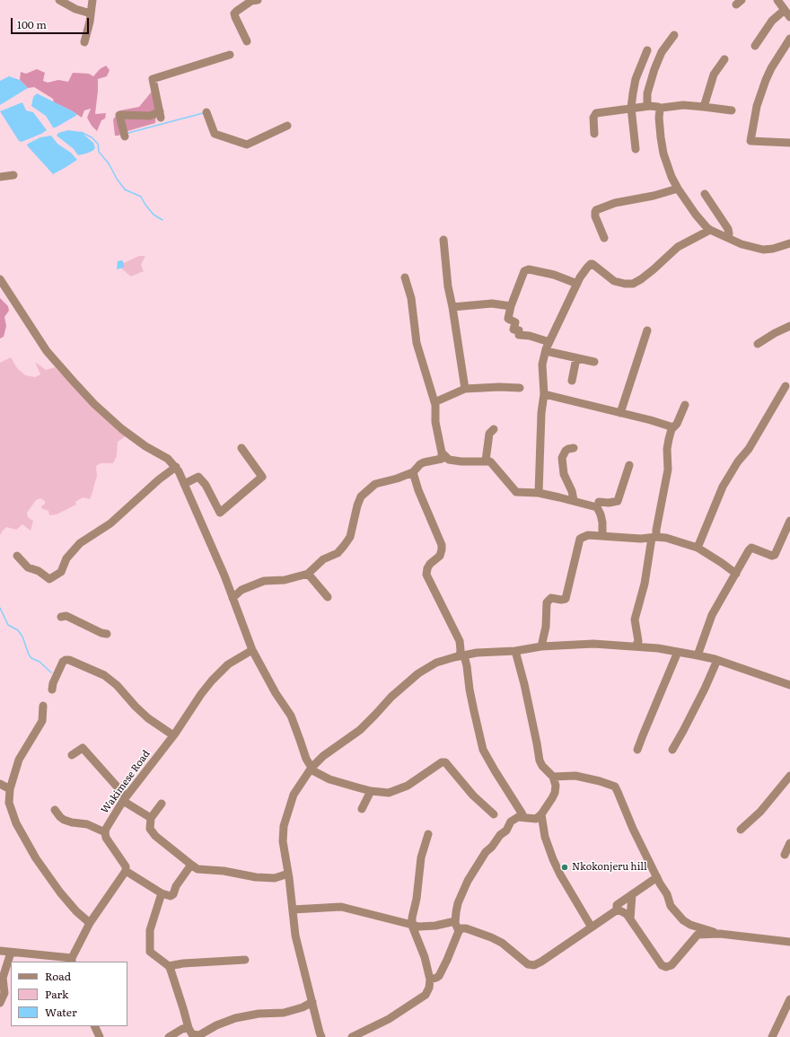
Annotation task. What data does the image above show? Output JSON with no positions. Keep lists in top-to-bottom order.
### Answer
{
  "streets": {
    "street": ["Wakimese Road"]
  },
  "places": ["Nkokonjeru hill"],
  "legend": ["Road", "Park", "Water"],
  "scale_bar": "100 m"
}
